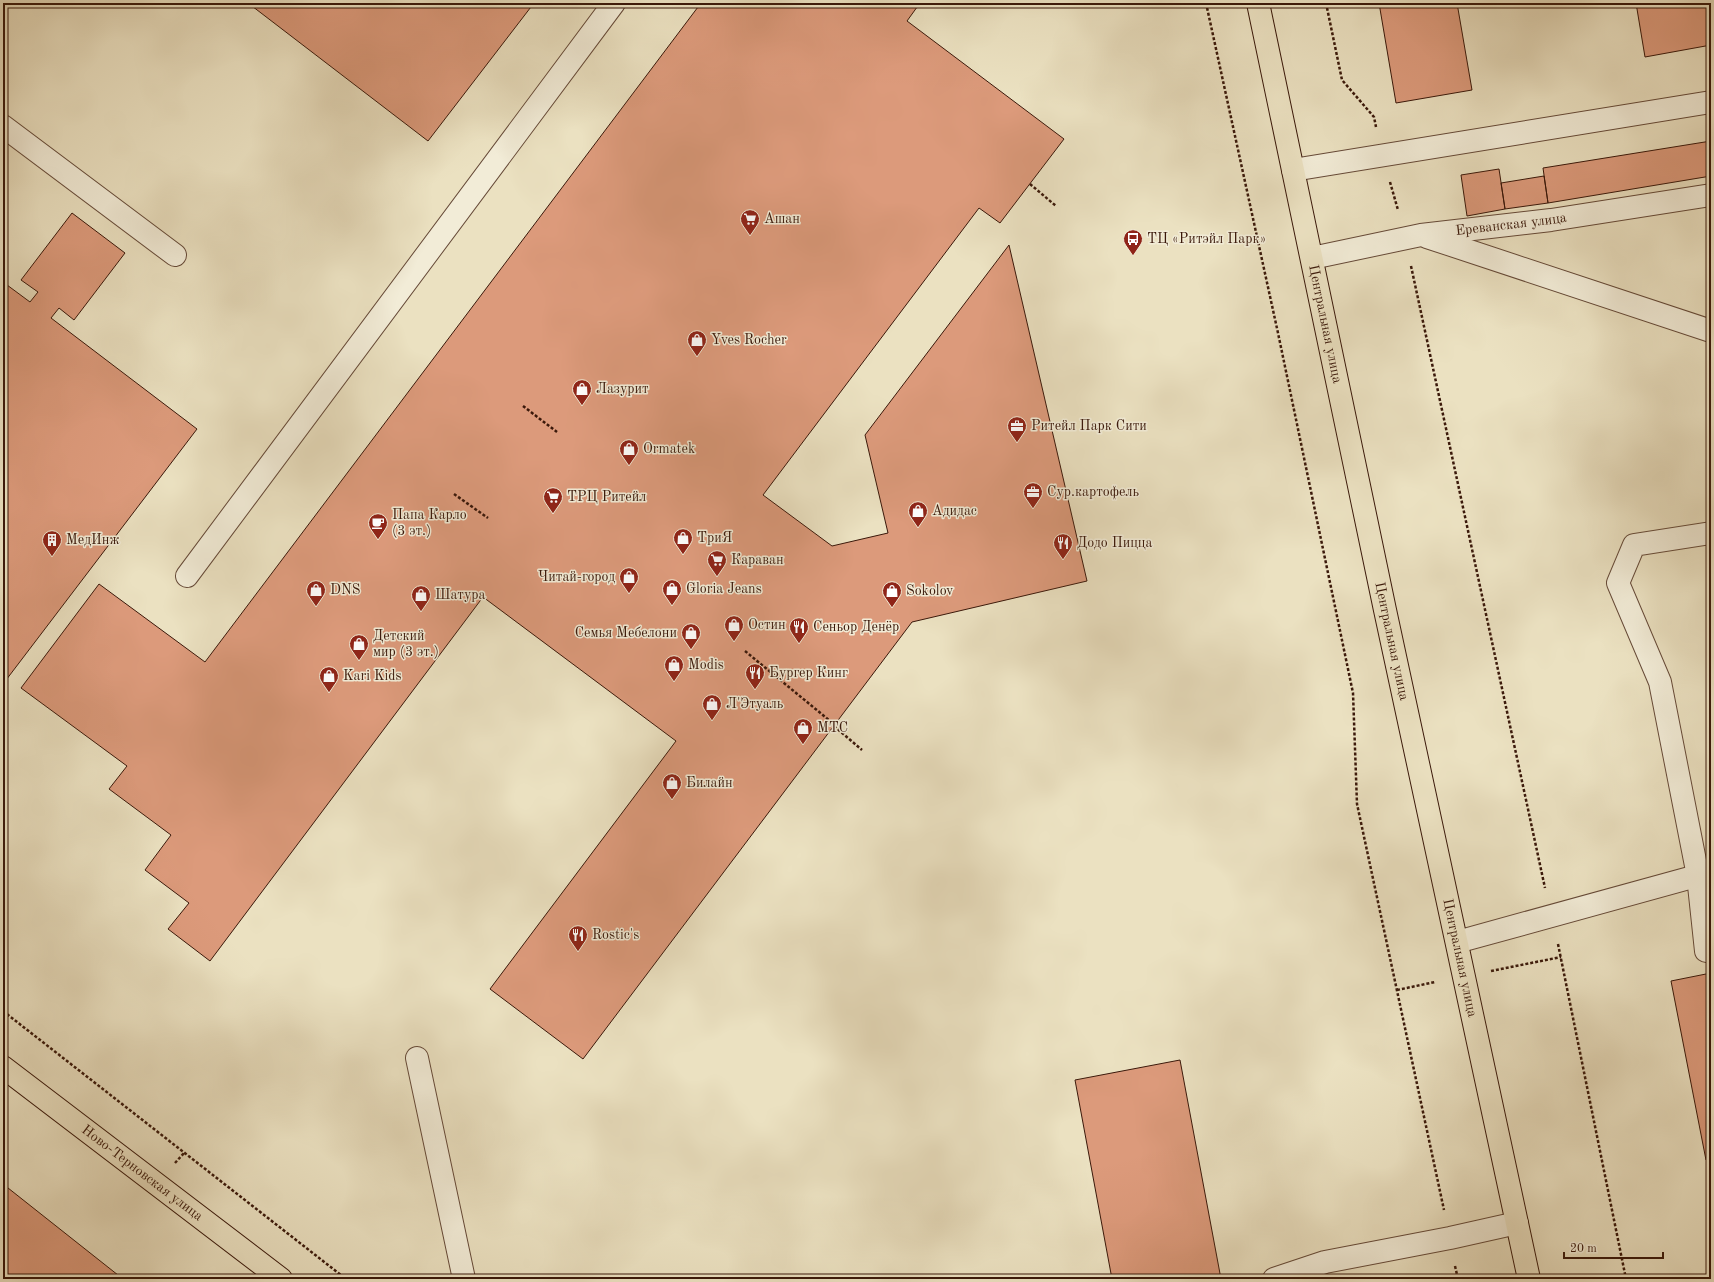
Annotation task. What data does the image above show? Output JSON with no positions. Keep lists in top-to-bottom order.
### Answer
{
  "streets": {
    "main road": ["Центральная улица", "Ново-Терновская улица"],
    "street": ["Ереванская улица"]
  },
  "crossings": [
    ["Ереванская улица", "Центральная улица"]
  ],
  "places": {
    "supermarket": ["Ашан", "ТРЦ Ритейл", "Караван"],
    "bus stop": ["ТЦ «Ритэйл Парк»"],
    "shop": [
      "Yves Rocher",
      "Лазурит",
      "Ormatek",
      "Адидас",
      "ТриЯ",
      "Читай-город",
      "Gloria Jeans",
      "DNS",
      "Sokolov",
      "Шатура",
      "Остин",
      "Семья Мебелони",
      "Детский мир (3 эт.)",
      "Modis",
      "Kari Kids",
      "Л'Этуаль",
      "МТС",
      "Билайн"
    ],
    "office": ["Ритейл Парк Сити", "Сур.картофель"],
    "cafe": ["Папа Карло (3 эт.)"],
    "building": ["МедИнж"],
    "restaurant": [
      "Додо Пицца",
      "Сеньор Денёр",
      "Бургер Кинг",
      "Rostic's"
    ]
  },
  "scale_bar": "20 m"
}
